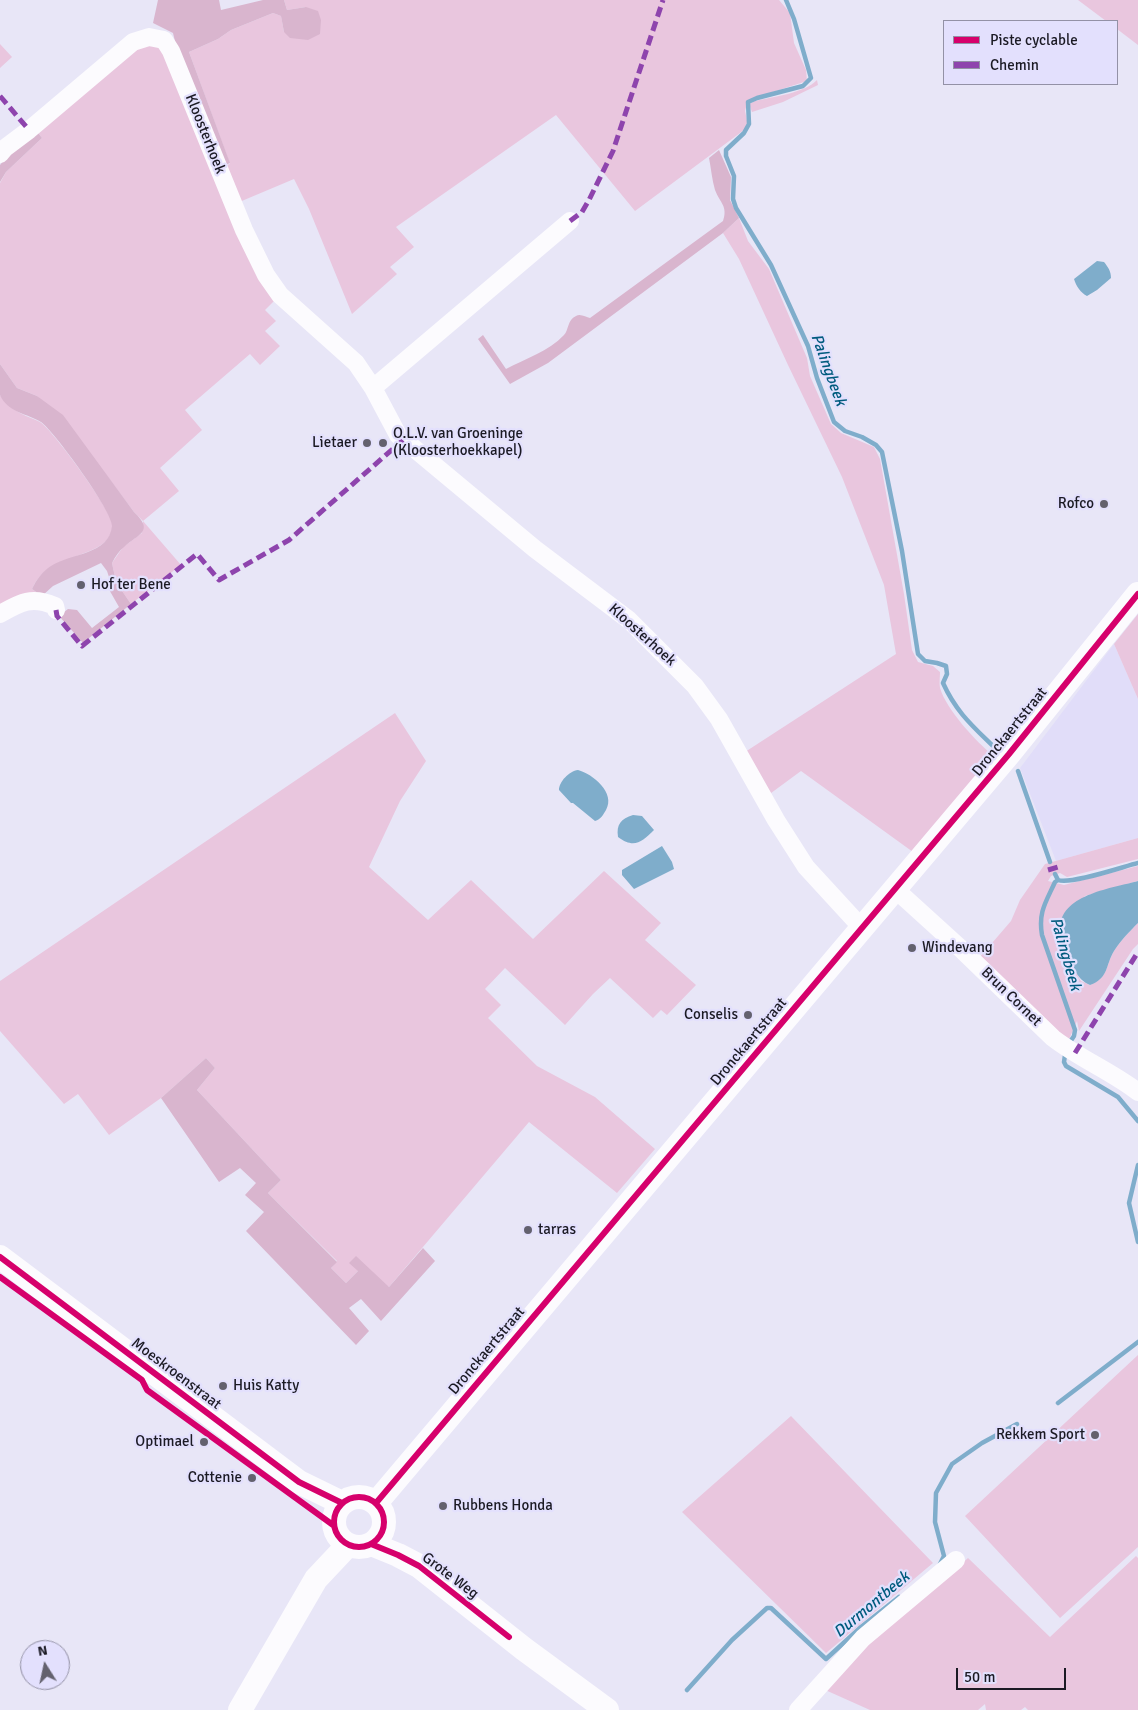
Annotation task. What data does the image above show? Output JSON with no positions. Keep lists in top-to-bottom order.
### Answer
{
  "streets": {
    "main road": ["Dronckaertstraat", "Moeskroenstraat", "Grote Weg"],
    "street": ["Kloosterhoek", "Brun Cornet"]
  },
  "crossings": [
    ["Kloosterhoek", "Dronckaertstraat"],
    ["Dronckaertstraat", "Brun Cornet"],
    ["Moeskroenstraat", "Grote Weg"]
  ],
  "water": ["Palingbeek", "Durmontbeek"],
  "places": [
    "Lietaer",
    "O.L.V. van Groeninge (Kloosterhoekkapel)",
    "Rofco",
    "Hof ter Bene",
    "Windevang",
    "Conselis",
    "tarras",
    "Huis Katty",
    "Rekkem Sport",
    "Optimael",
    "Cottenie",
    "Rubbens Honda"
  ],
  "legend": ["Piste cyclable", "Chemin"],
  "scale_bar": "50 m",
  "north": "top"
}
